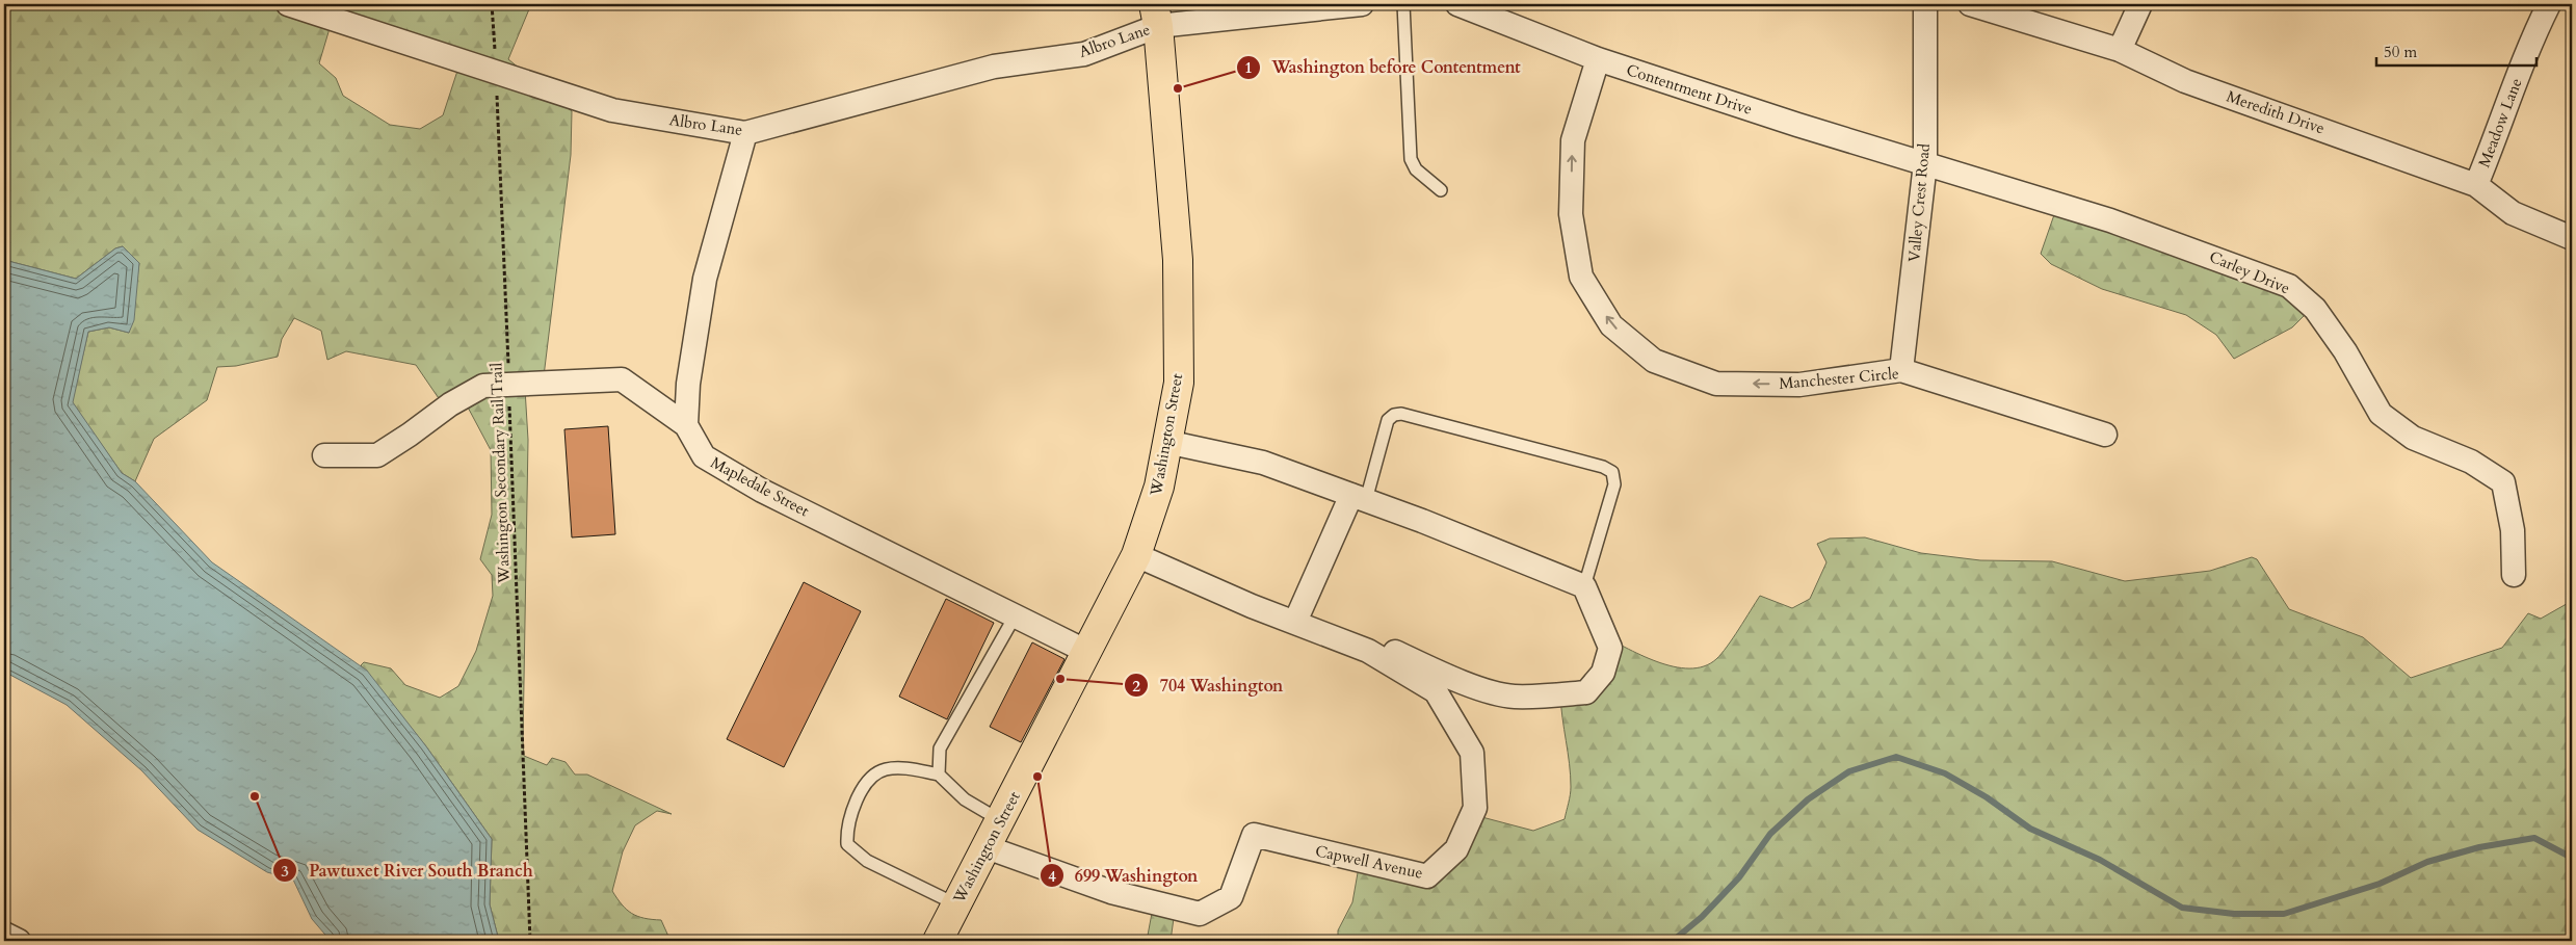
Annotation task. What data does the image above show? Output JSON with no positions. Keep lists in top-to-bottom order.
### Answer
{
  "streets": {
    "main road": ["Washington Street"],
    "street": [
      "Albro Lane",
      "Contentment Drive",
      "Meredith Drive",
      "Meadow Lane",
      "Valley Crest Road",
      "Carley Drive",
      "Manchester Circle",
      "Mapledale Street",
      "Capwell Avenue"
    ],
    "path": ["Washington Secondary Rail Trail"]
  },
  "crossings": [
    ["Albro Lane", "Washington Street"],
    ["Albro Lane", "Washington Secondary Rail Trail"],
    ["Contentment Drive", "Valley Crest Road"],
    ["Contentment Drive", "Carley Drive"],
    ["Contentment Drive", "Manchester Circle"],
    ["Meredith Drive", "Meadow Lane"],
    ["Valley Crest Road", "Carley Drive"],
    ["Valley Crest Road", "Manchester Circle"],
    ["Washington Street", "Mapledale Street"],
    ["Washington Street", "Capwell Avenue"]
  ],
  "places": [
    "Washington before Contentment",
    "704 Washington",
    "699 Washington",
    "Pawtuxet River South Branch"
  ],
  "scale_bar": "50 m"
}
